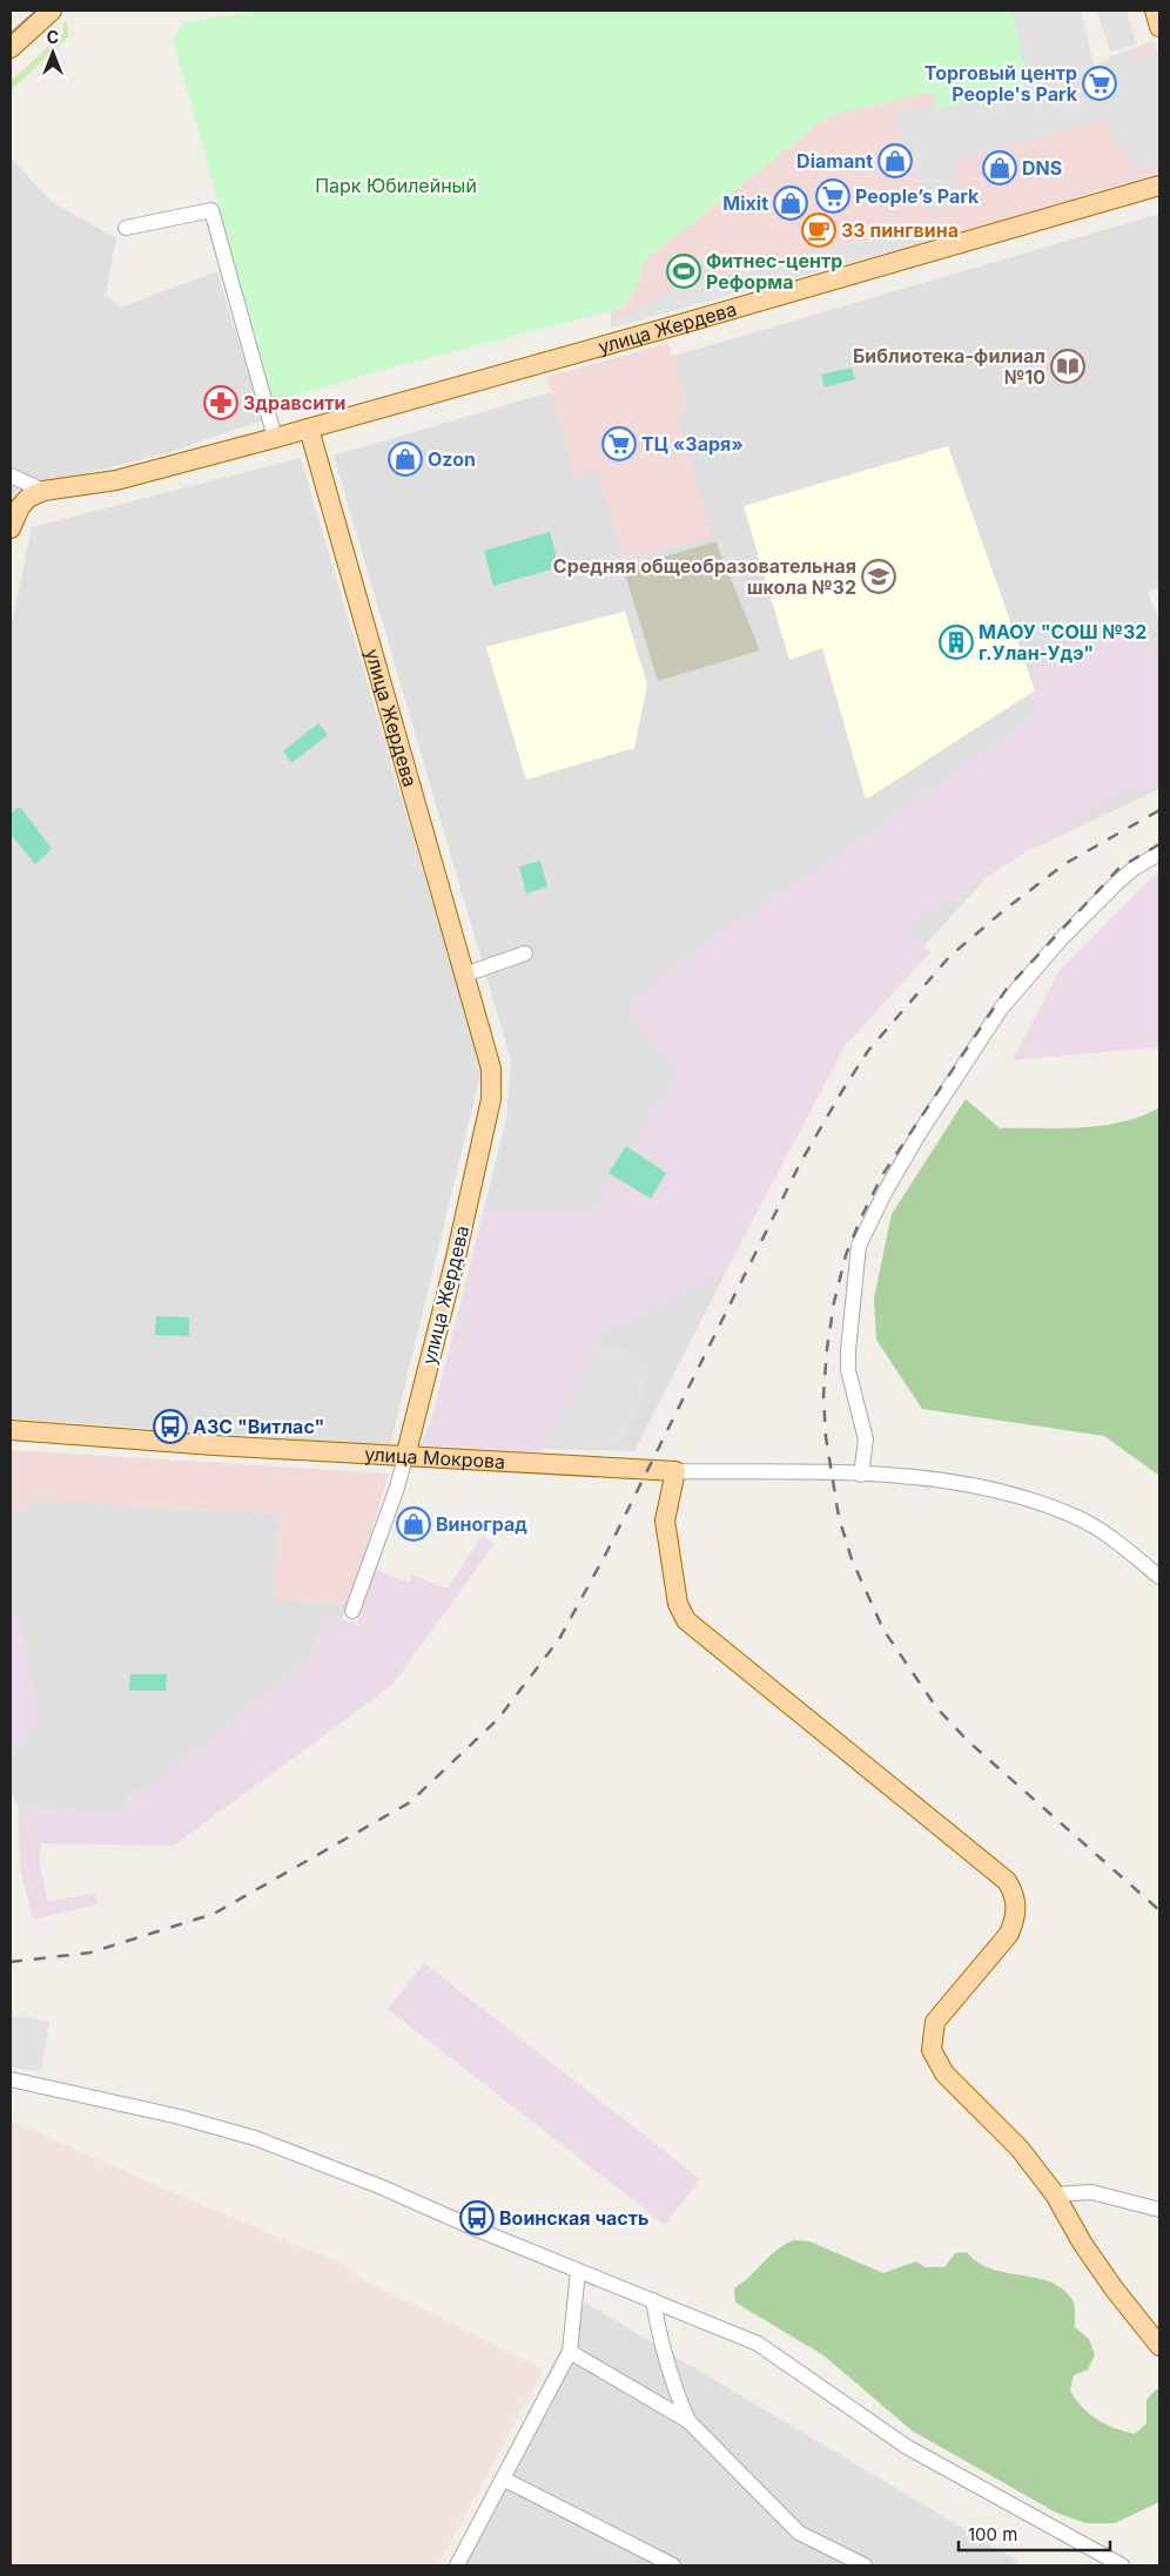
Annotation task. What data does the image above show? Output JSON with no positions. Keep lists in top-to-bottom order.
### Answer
{
  "streets": {
    "main road": ["улица Жердева", "улица Мокрова"]
  },
  "crossings": [
    ["улица Жердева", "улица Мокрова"]
  ],
  "parks": ["Парк Юбилейный"],
  "places": {
    "supermarket": ["Торговый центр People's Park", "People’s Park", "ТЦ «Заря»"],
    "shop": [
      "Diamant",
      "DNS",
      "Mixit",
      "Ozon",
      "Виноград"
    ],
    "cafe": ["33 пингвина"],
    "sports": ["Фитнес-центр Реформа"],
    "library": ["Библиотека-филиал №10"],
    "pharmacy": ["Здравсити"],
    "school or university": ["Средняя общеобразовательная школа №32"],
    "building": ["МАОУ \"СОШ №32 г.Улан-Удэ\""],
    "bus stop": ["АЗС \"Витлас\"", "Воинская часть"]
  },
  "scale_bar": "100 m",
  "north": "top"
}
